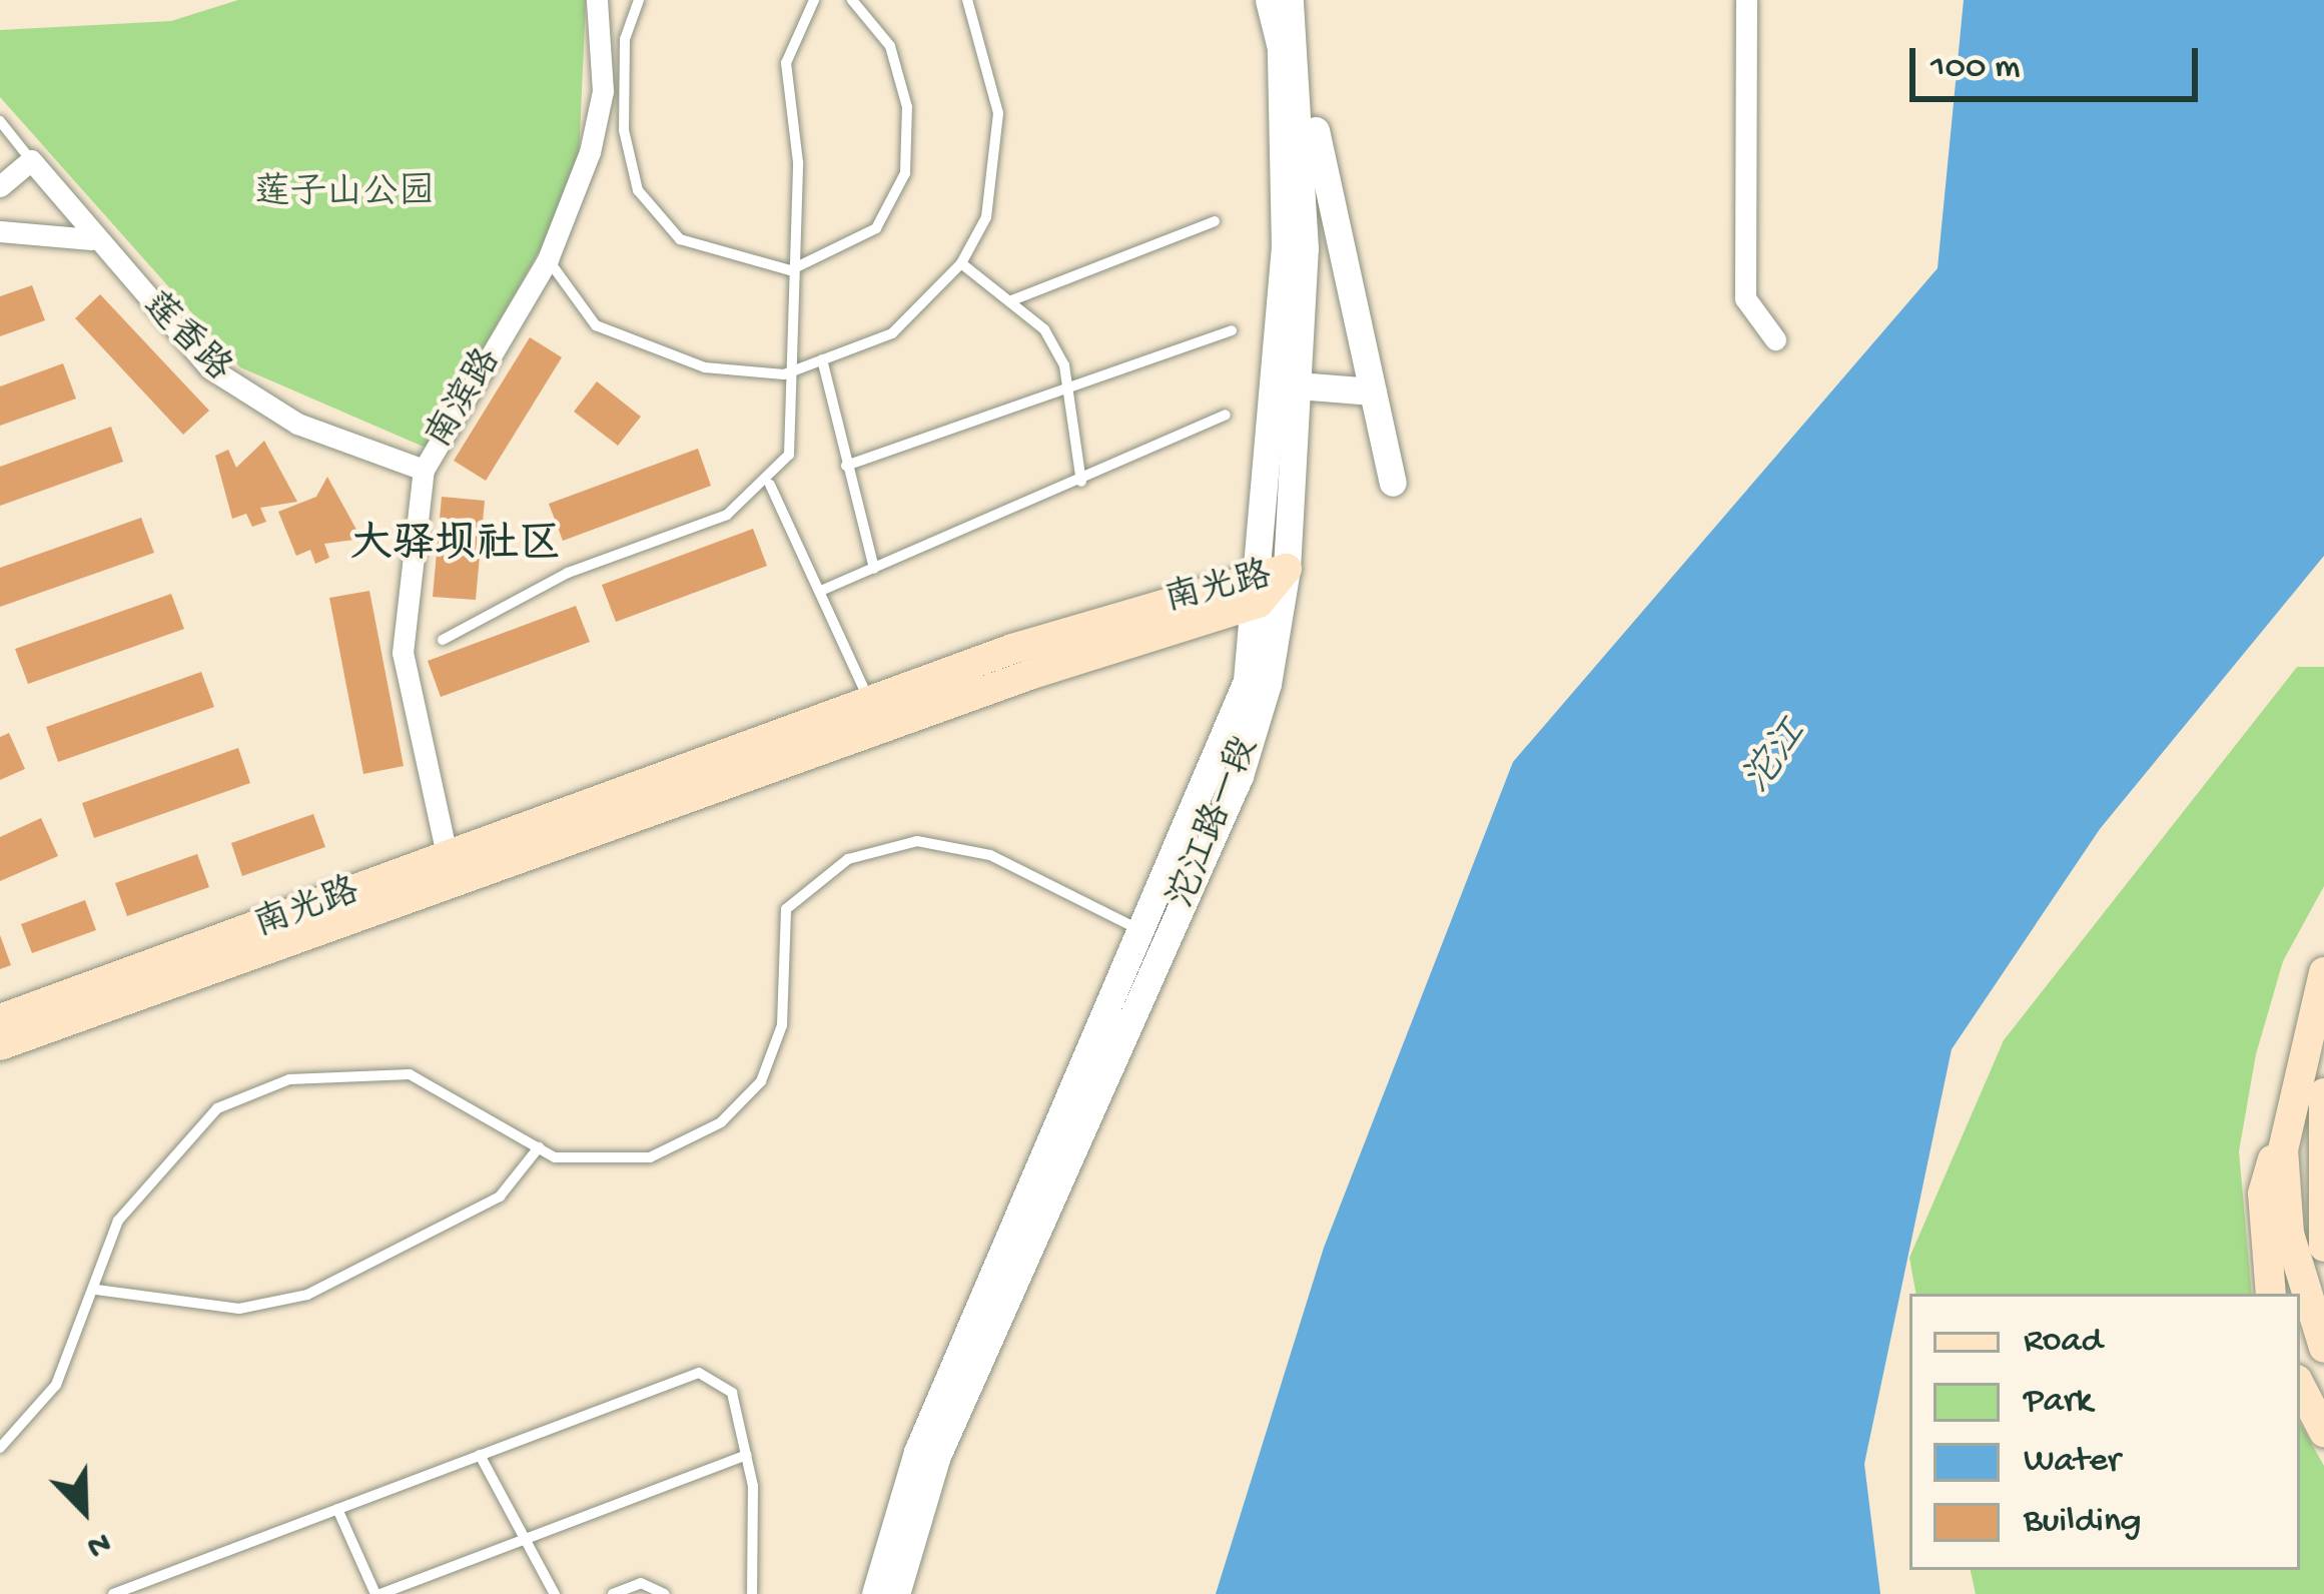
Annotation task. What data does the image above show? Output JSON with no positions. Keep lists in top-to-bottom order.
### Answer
{
  "streets": {
    "main road": ["南光路"],
    "street": ["莲香路", "南滨路", "沱江路一段"]
  },
  "crossings": [
    ["莲香路", "南滨路"],
    ["南滨路", "南光路"],
    ["南光路", "沱江路一段"]
  ],
  "districts": ["大驿坝社区"],
  "water": ["沱江"],
  "parks": ["莲子山公园"],
  "legend": [
    "Road",
    "Park",
    "Water",
    "Building"
  ],
  "scale_bar": "100 m",
  "north": "bottom right"
}
